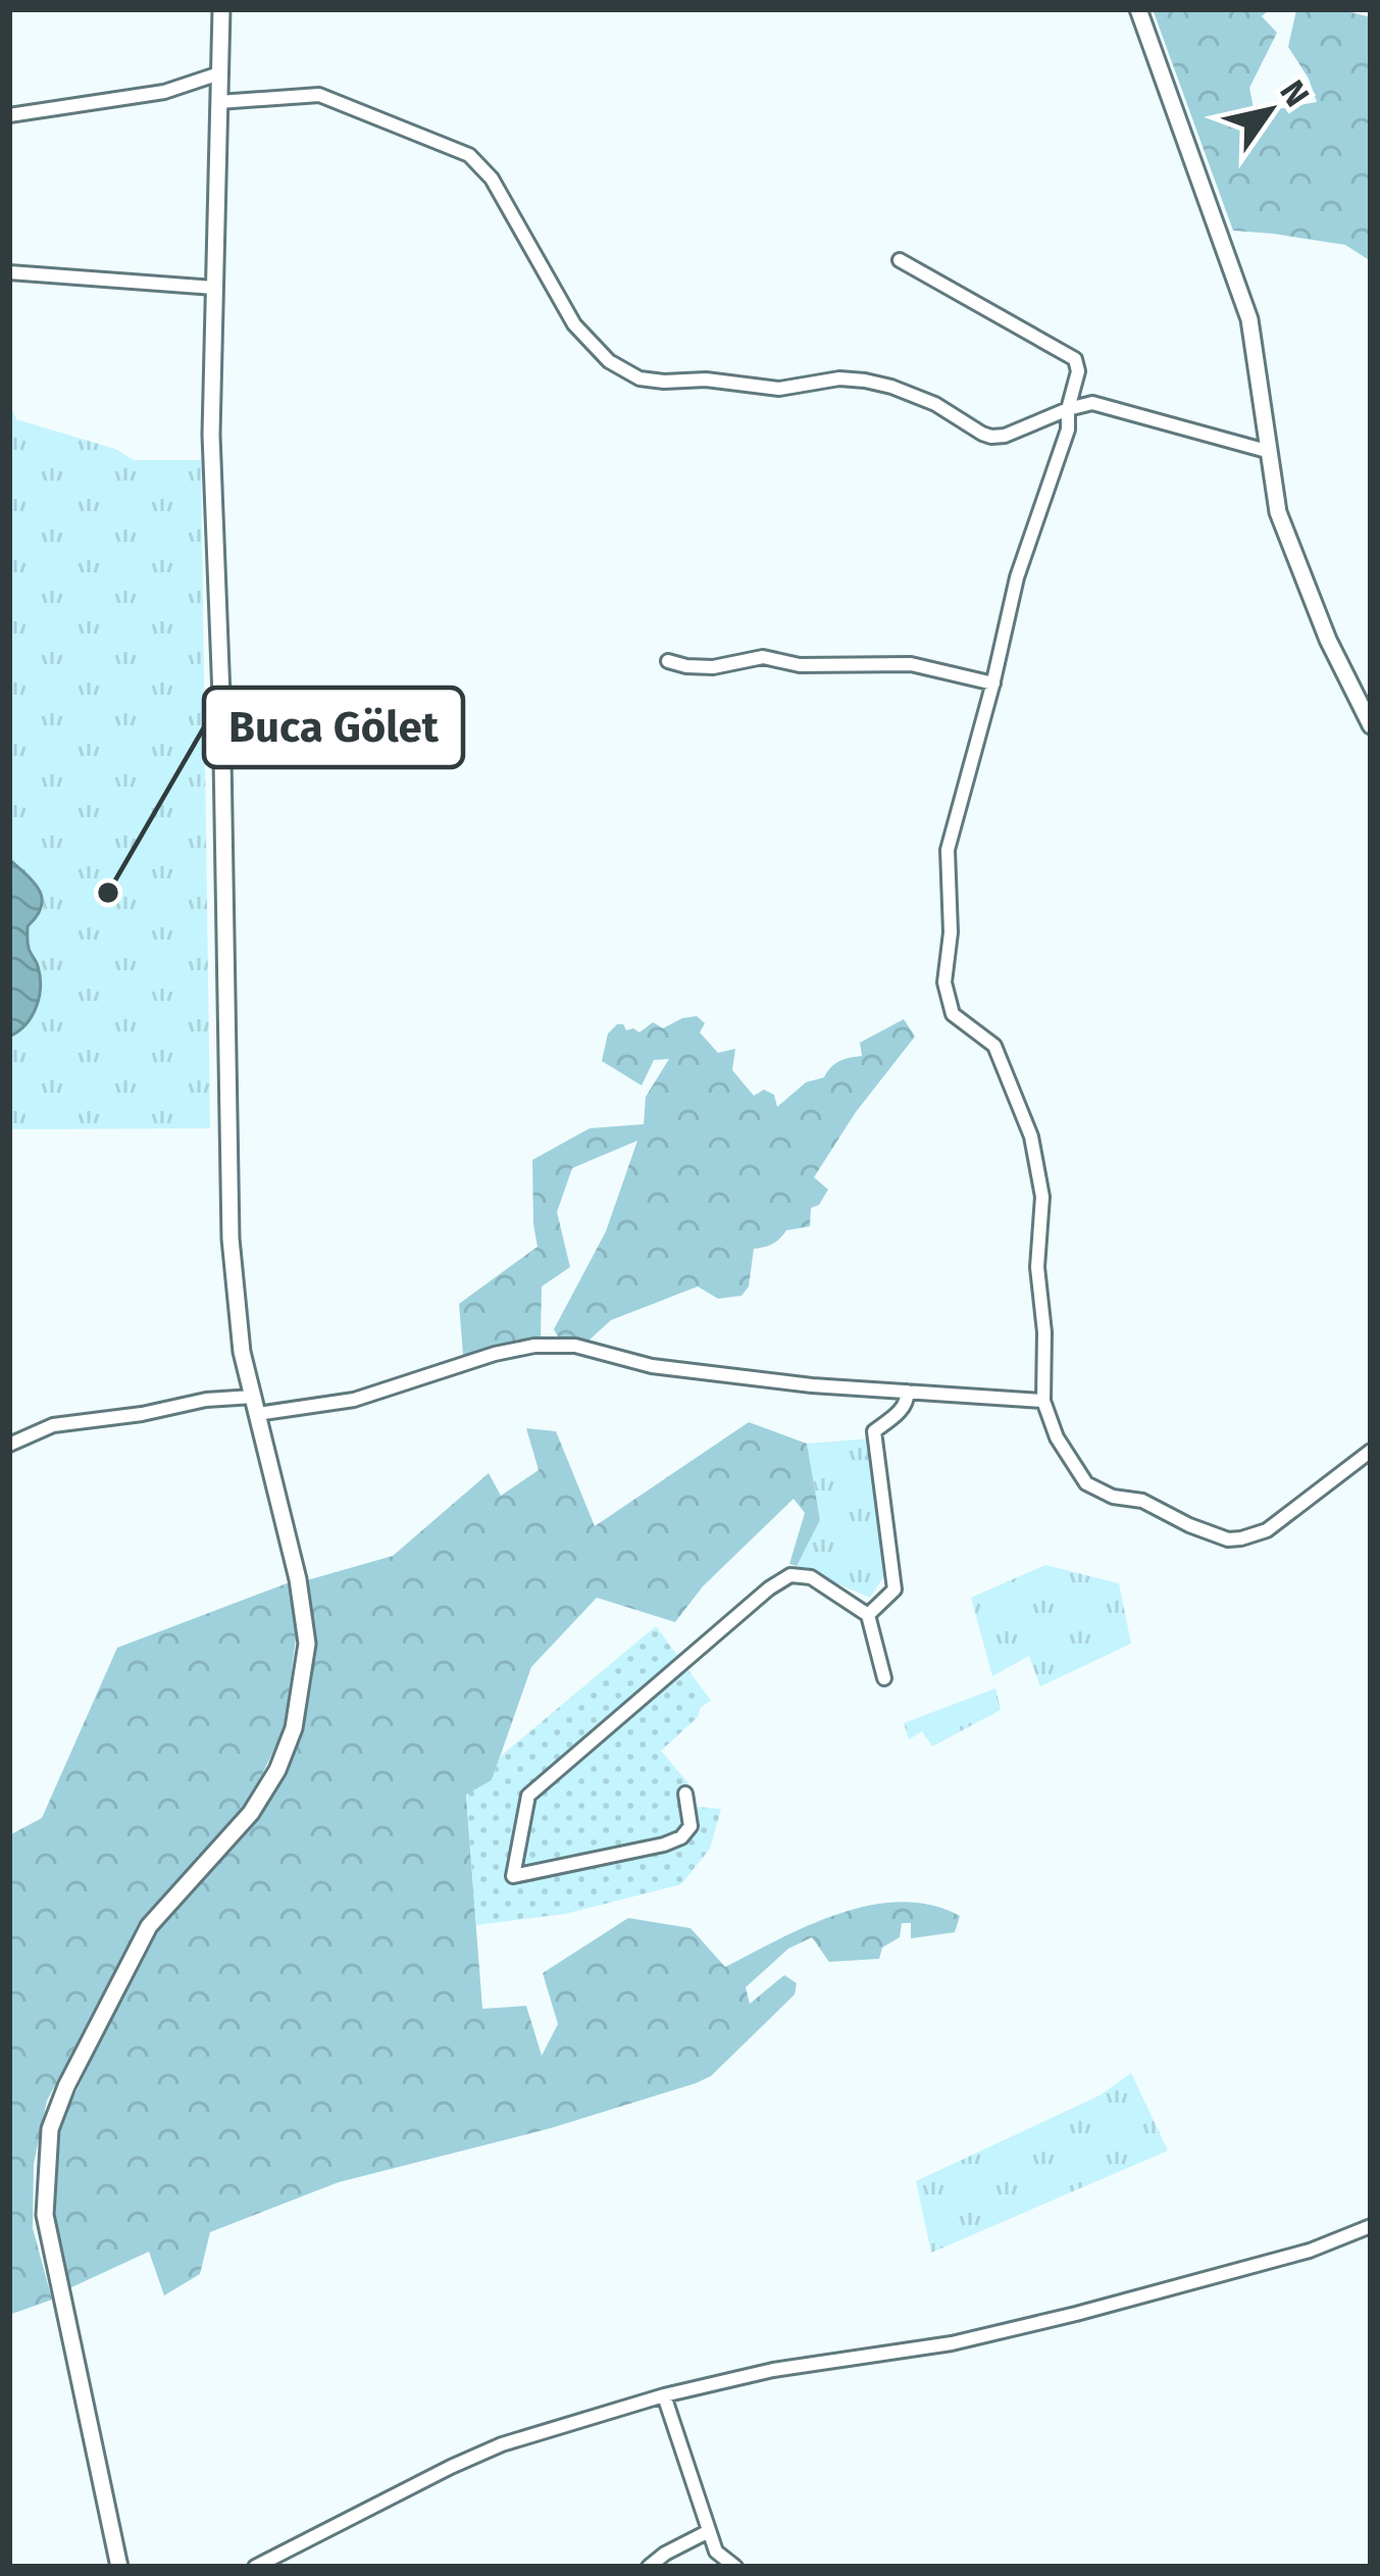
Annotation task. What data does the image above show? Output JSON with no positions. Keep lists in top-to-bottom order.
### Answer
{
  "places": ["Buca Gölet"],
  "north": "top right"
}
